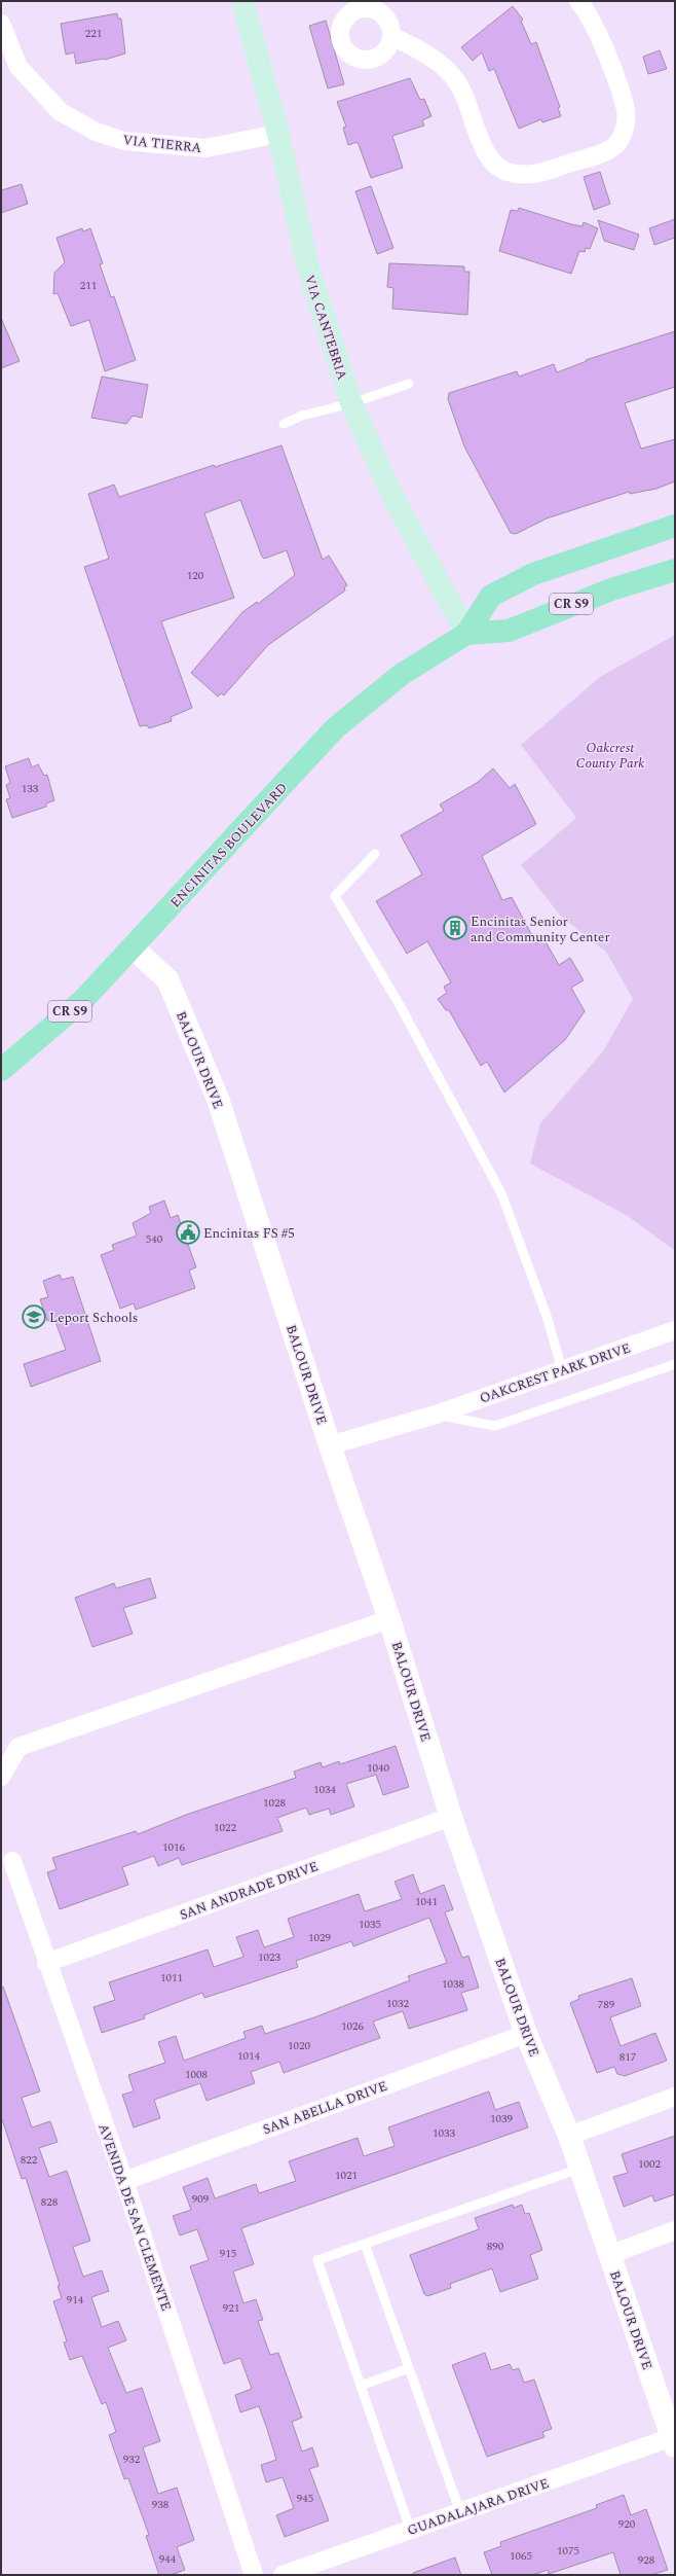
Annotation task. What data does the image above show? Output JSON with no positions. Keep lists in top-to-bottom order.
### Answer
{
  "streets": {
    "main road": ["VIA CANTEBRIA", "CR S9", "ENCINITAS BOULEVARD"],
    "street": [
      "VIA TIERRA",
      "BALOUR DRIVE",
      "OAKCREST PARK DRIVE",
      "SAN ANDRADE DRIVE",
      "SAN ABELLA DRIVE",
      "AVENIDA DE SAN CLEMENTE",
      "GUADALAJARA DRIVE"
    ]
  },
  "crossings": [
    ["VIA TIERRA", "VIA CANTEBRIA"],
    ["VIA CANTEBRIA", "ENCINITAS BOULEVARD"],
    ["ENCINITAS BOULEVARD", "BALOUR DRIVE"],
    ["BALOUR DRIVE", "OAKCREST PARK DRIVE"],
    ["BALOUR DRIVE", "SAN ANDRADE DRIVE"],
    ["BALOUR DRIVE", "SAN ABELLA DRIVE"],
    ["BALOUR DRIVE", "GUADALAJARA DRIVE"],
    ["SAN ANDRADE DRIVE", "AVENIDA DE SAN CLEMENTE"],
    ["SAN ABELLA DRIVE", "AVENIDA DE SAN CLEMENTE"]
  ],
  "parks": ["Oakcrest County Park"],
  "places": {
    "building": ["Encinitas Senior and Community Center"],
    "public building": ["Encinitas FS #5"],
    "school or university": ["Leport Schools"]
  },
  "house_numbers": [
    "221",
    "211",
    "120",
    "133",
    "540",
    "1040",
    "1034",
    "1028",
    "1022",
    "1016",
    "1041",
    "1035",
    "1029",
    "1023",
    "1011",
    "1038",
    "1032",
    "789",
    "1026",
    "1020",
    "1014",
    "817",
    "1008",
    "1039",
    "1033",
    "822",
    "1002",
    "1021",
    "909",
    "828",
    "890",
    "915",
    "914",
    "921",
    "932",
    "945",
    "938",
    "920",
    "1075",
    "1065",
    "944",
    "928"
  ]
}
